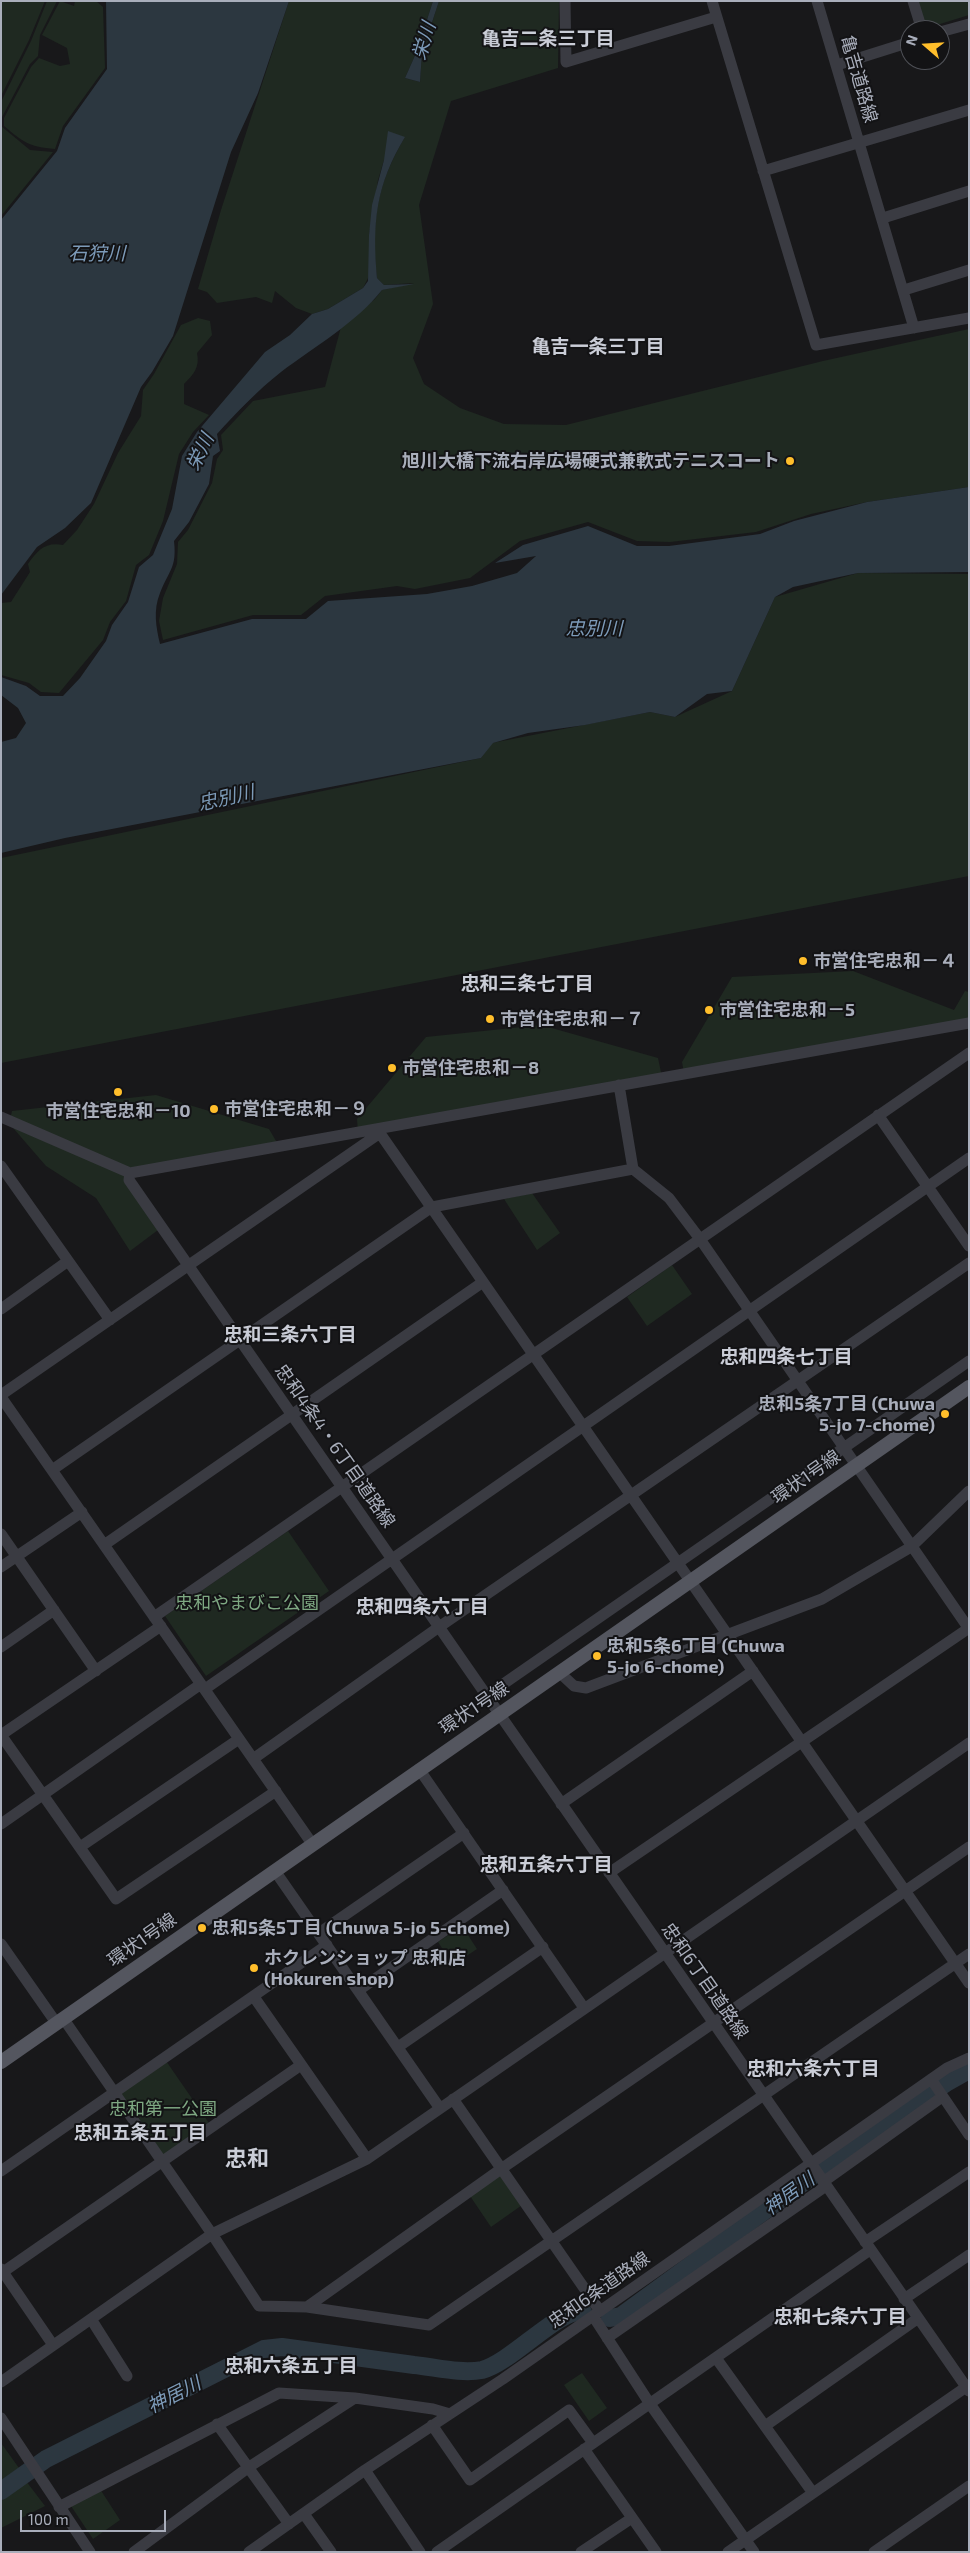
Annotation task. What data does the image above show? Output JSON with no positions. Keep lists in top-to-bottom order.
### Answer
{
  "streets": {
    "main road": ["環状1号線"],
    "street": [
      "亀吉道路線",
      "忠和4条4・6丁目道路線",
      "忠和6丁目道路線",
      "忠和6条道路線"
    ]
  },
  "crossings": [
    ["忠和4条4・6丁目道路線", "環状1号線"],
    ["忠和4条4・6丁目道路線", "忠和6丁目道路線"],
    ["環状1号線", "忠和6丁目道路線"],
    ["忠和6丁目道路線", "忠和6条道路線"]
  ],
  "districts": [
    "亀吉二条三丁目",
    "亀吉一条三丁目",
    "忠和三条七丁目",
    "忠和三条六丁目",
    "忠和四条七丁目",
    "忠和四条六丁目",
    "忠和五条六丁目",
    "忠和六条六丁目",
    "忠和五条五丁目",
    "忠和",
    "忠和七条六丁目",
    "忠和六条五丁目"
  ],
  "water": [
    "栄川",
    "石狩川",
    "忠別川",
    "神居川"
  ],
  "parks": ["忠和やまびこ公園", "忠和第一公園"],
  "places": [
    "旭川大橋下流右岸広場硬式兼軟式テニスコート",
    "市営住宅忠和－４",
    "市営住宅忠和－5",
    "市営住宅忠和－７",
    "市営住宅忠和－8",
    "市営住宅忠和－10",
    "市営住宅忠和－９",
    "忠和5条7丁目 (Chuwa 5-jo 7-chome)",
    "忠和5条6丁目 (Chuwa 5-jo 6-chome)",
    "忠和5条5丁目 (Chuwa 5-jo 5-chome)",
    "ホクレンショップ 忠和店 (Hokuren shop)"
  ],
  "scale_bar": "100 m",
  "north": "left"
}
